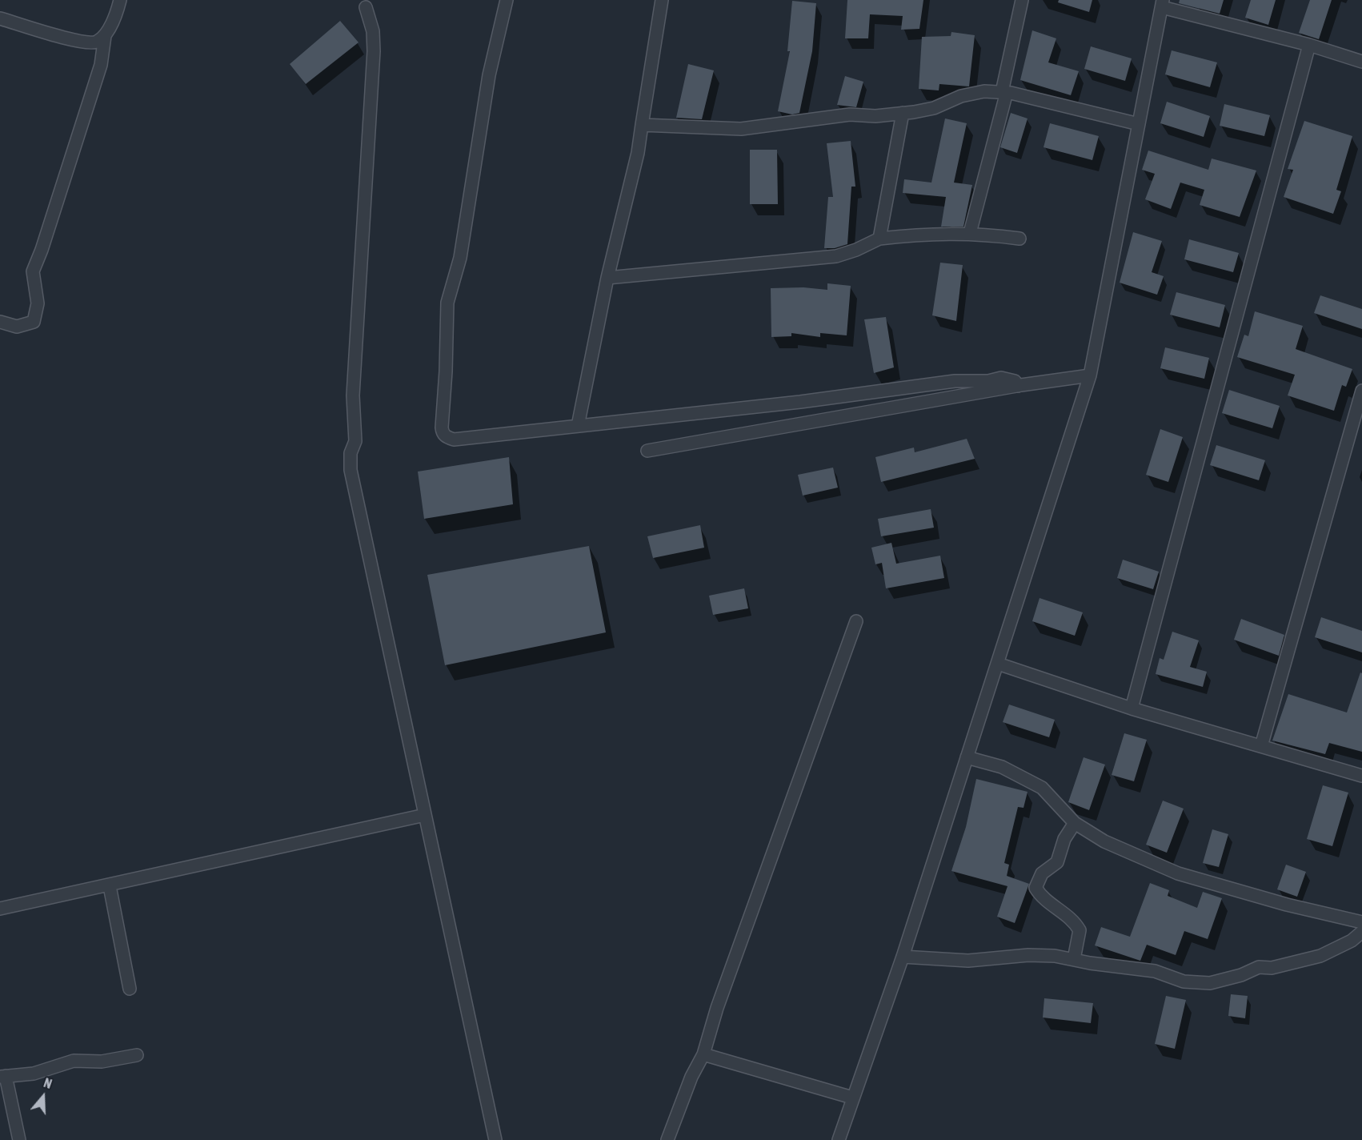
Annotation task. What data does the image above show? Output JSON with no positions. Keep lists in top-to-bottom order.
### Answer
{
  "north": "top"
}
